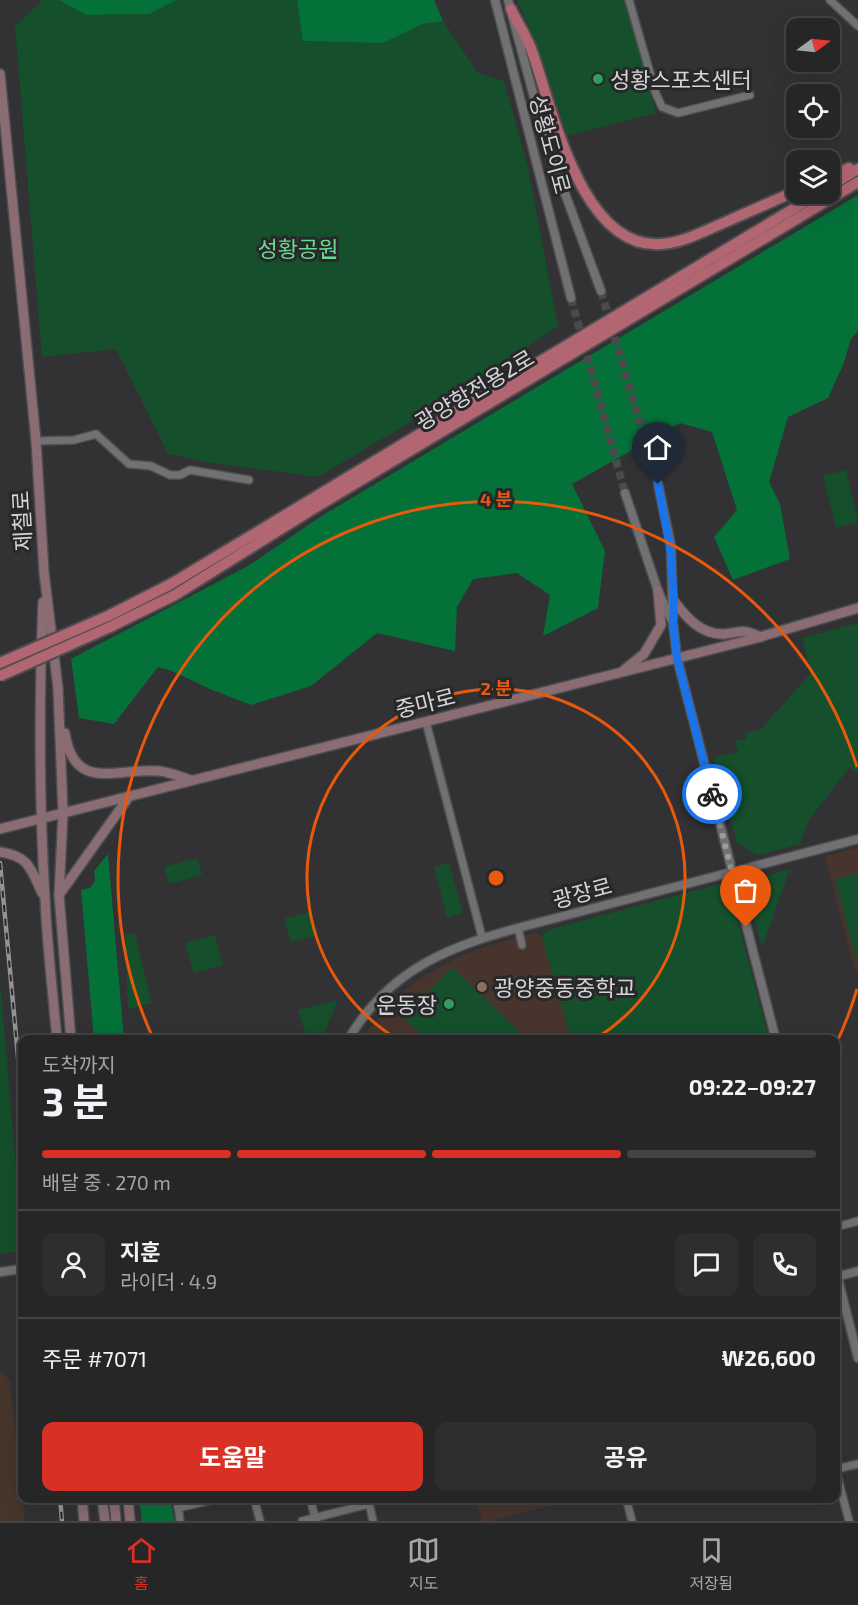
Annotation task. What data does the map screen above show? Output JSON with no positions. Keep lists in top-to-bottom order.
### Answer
{
  "streets": {
    "highway": ["광양항전용2로"],
    "main road": ["제철로", "중마로"],
    "street": ["성황도이로", "광장로"]
  },
  "crossings": [
    ["제철로", "중마로"]
  ],
  "parks": ["성황공원"],
  "places": ["성황스포츠센터", "광양중동중학교", "운동장"],
  "north": "right",
  "page": {
    "heading": ["3 분", "도착까지", "09:22–09:27"],
    "panel": [
      "지훈",
      "라이더 · 4.9",
      "주문 #7071",
      "₩26,600"
    ],
    "bar": "배달 중 · 270 m",
    "buttons": ["도움말", "공유"],
    "tabs": ["홈", "지도", "저장됨"]
  },
  "rings": ["4 분", "2 분"]
}
